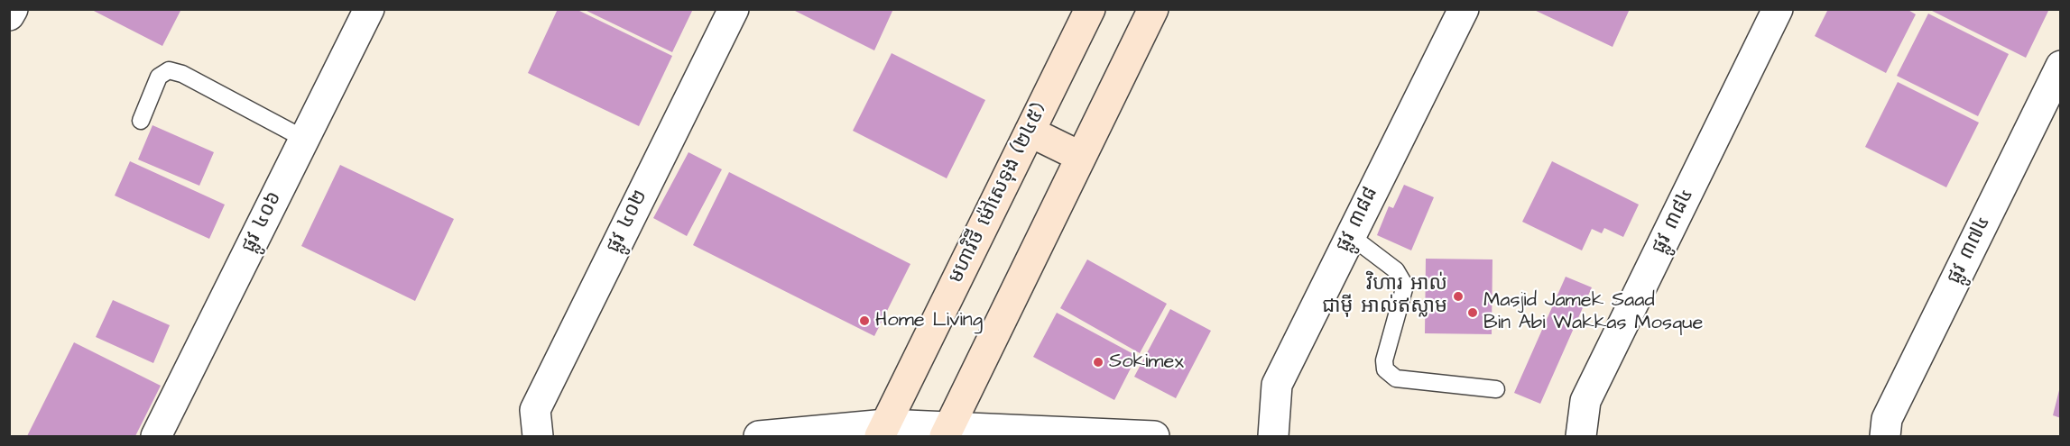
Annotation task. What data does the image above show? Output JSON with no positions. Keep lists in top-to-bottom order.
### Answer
{
  "streets": {
    "main road": ["មហាវិថី ម៉ៅសេទុង (២៤៥)"],
    "street": [
      "ផ្លូវ ៣៨៨",
      "ផ្លូវ ៤០២",
      "ផ្លូវ ៣៨៤",
      "ផ្លូវ ៤០៦",
      "ផ្លូវ ៣៧៤"
    ]
  },
  "places": [
    "វិហារ អាល់ ជាម៉ី អាល់ឥស្លាម",
    "Masjid Jamek Saad Bin Abi Wakkas Mosque",
    "Home Living",
    "Sokimex"
  ]
}
